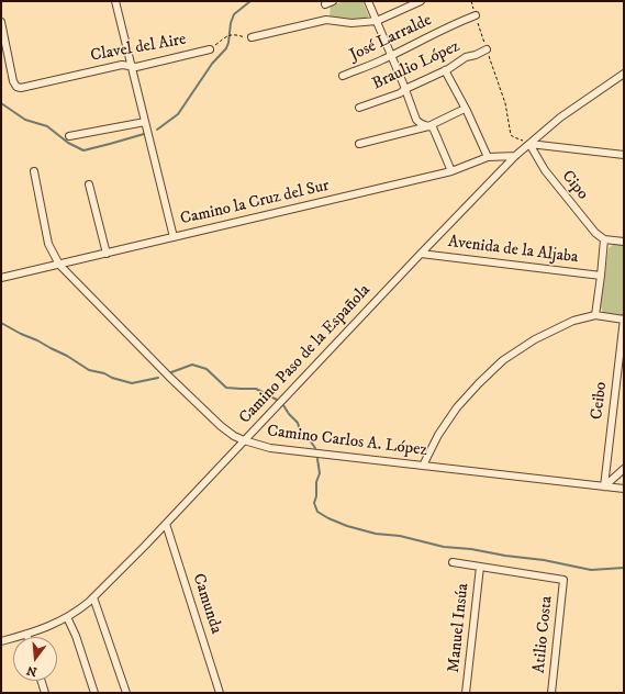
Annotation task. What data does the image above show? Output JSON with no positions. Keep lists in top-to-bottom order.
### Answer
{
  "streets": {
    "street": [
      "José Larralde",
      "Clavel del Aire",
      "Braulio López",
      "Cipo",
      "Camino la Cruz del Sur",
      "Avenida de la Aljaba",
      "Camino Paso de la Española",
      "Ceibo",
      "Camino Carlos A. López",
      "Camunda",
      "Manuel Insúa",
      "Atilio Costa"
    ]
  },
  "crossings": [
    ["Cipo", "Avenida de la Aljaba"],
    ["Cipo", "Camino Paso de la Española"],
    ["Camino la Cruz del Sur", "Camino Paso de la Española"],
    ["Camino la Cruz del Sur", "Camino Carlos A. López"],
    ["Avenida de la Aljaba", "Camino Paso de la Española"],
    ["Camino Paso de la Española", "Camino Carlos A. López"],
    ["Camino Paso de la Española", "Camunda"],
    ["Ceibo", "Camino Carlos A. López"],
    ["Manuel Insúa", "Atilio Costa"]
  ],
  "north": "bottom"
}
